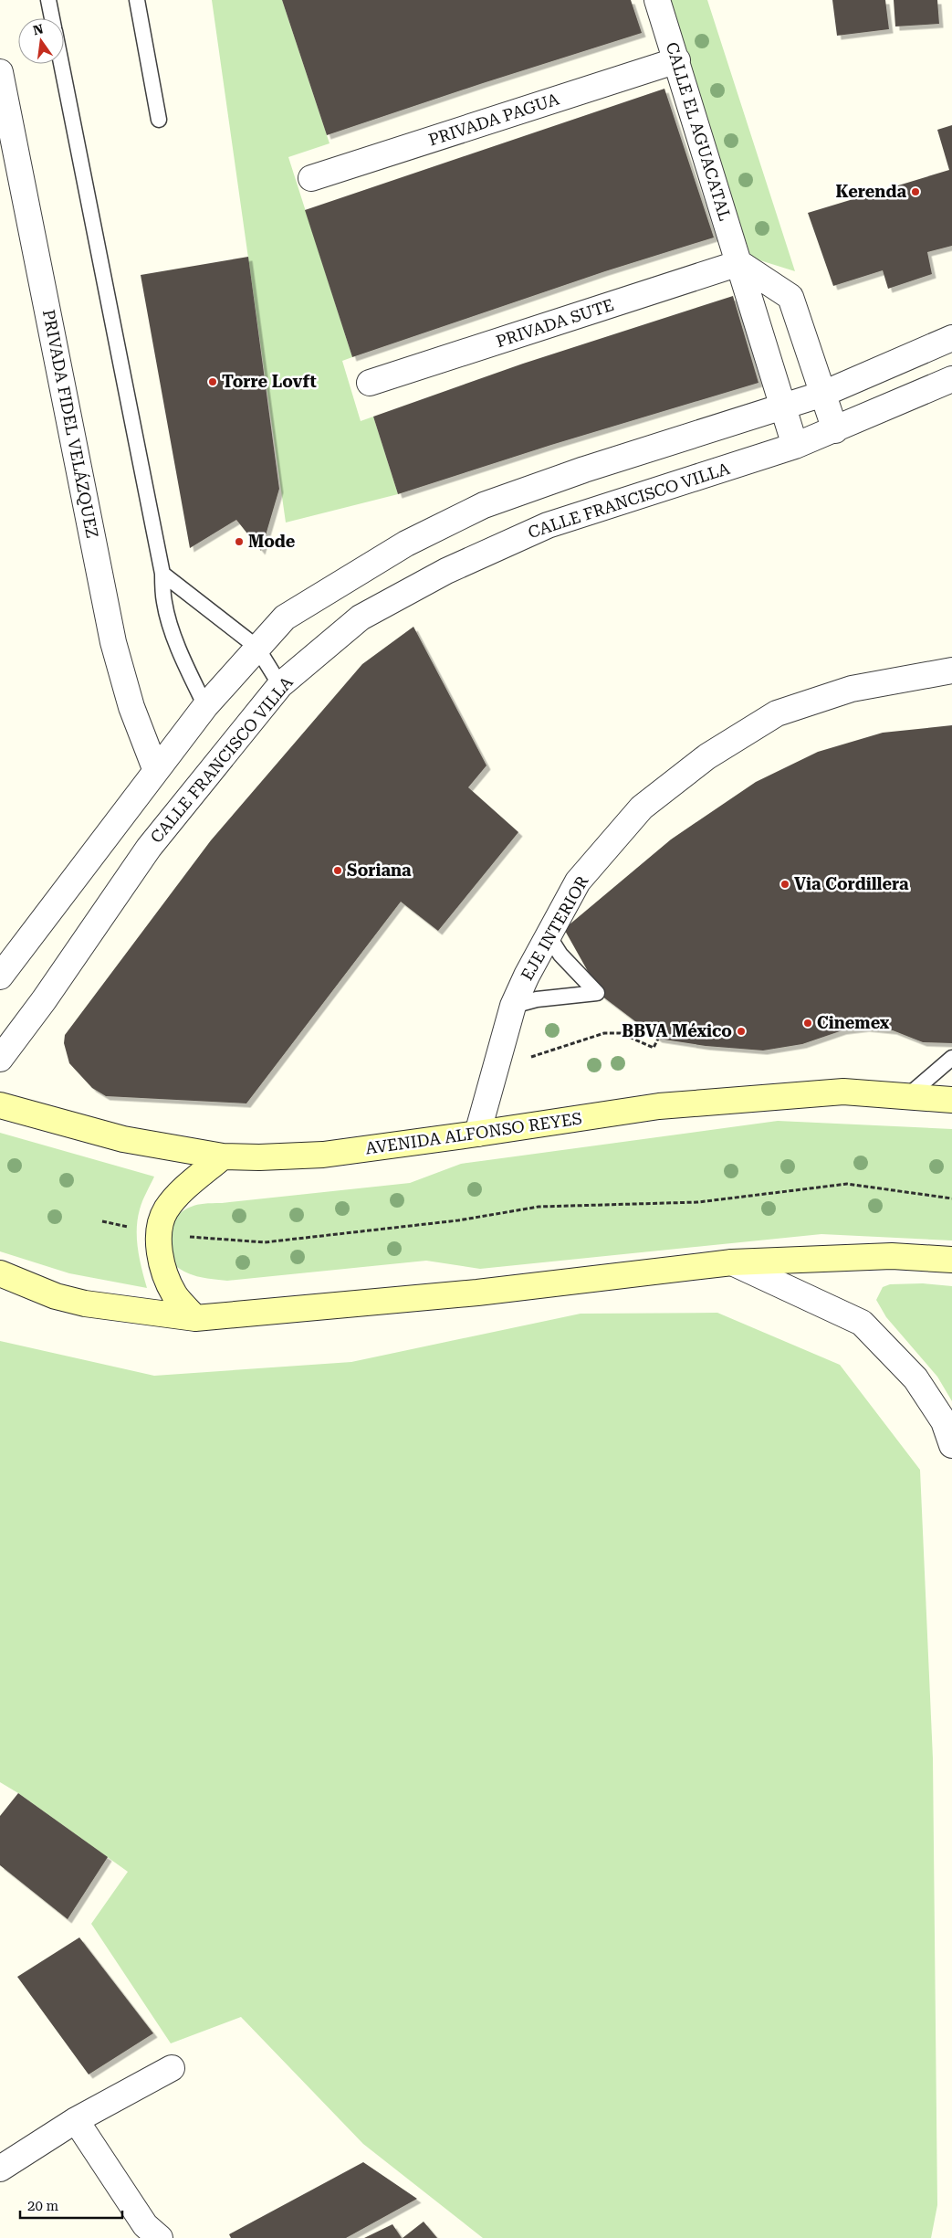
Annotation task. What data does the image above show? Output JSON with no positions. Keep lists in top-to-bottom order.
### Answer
{
  "streets": {
    "main road": ["AVENIDA ALFONSO REYES"],
    "street": [
      "PRIVADA PAGUA",
      "CALLE EL AGUACATAL",
      "PRIVADA SUTE",
      "PRIVADA FIDEL VELÁZQUEZ",
      "CALLE FRANCISCO VILLA",
      "EJE INTERIOR"
    ]
  },
  "crossings": [
    ["PRIVADA PAGUA", "CALLE EL AGUACATAL"],
    ["CALLE EL AGUACATAL", "PRIVADA SUTE"],
    ["CALLE EL AGUACATAL", "CALLE FRANCISCO VILLA"],
    ["EJE INTERIOR", "AVENIDA ALFONSO REYES"]
  ],
  "places": [
    "Kerenda",
    "Torre Lovft",
    "Mode",
    "Soriana",
    "Via Cordillera",
    "Cinemex",
    "BBVA México"
  ],
  "scale_bar": "20 m",
  "north": "top"
}
